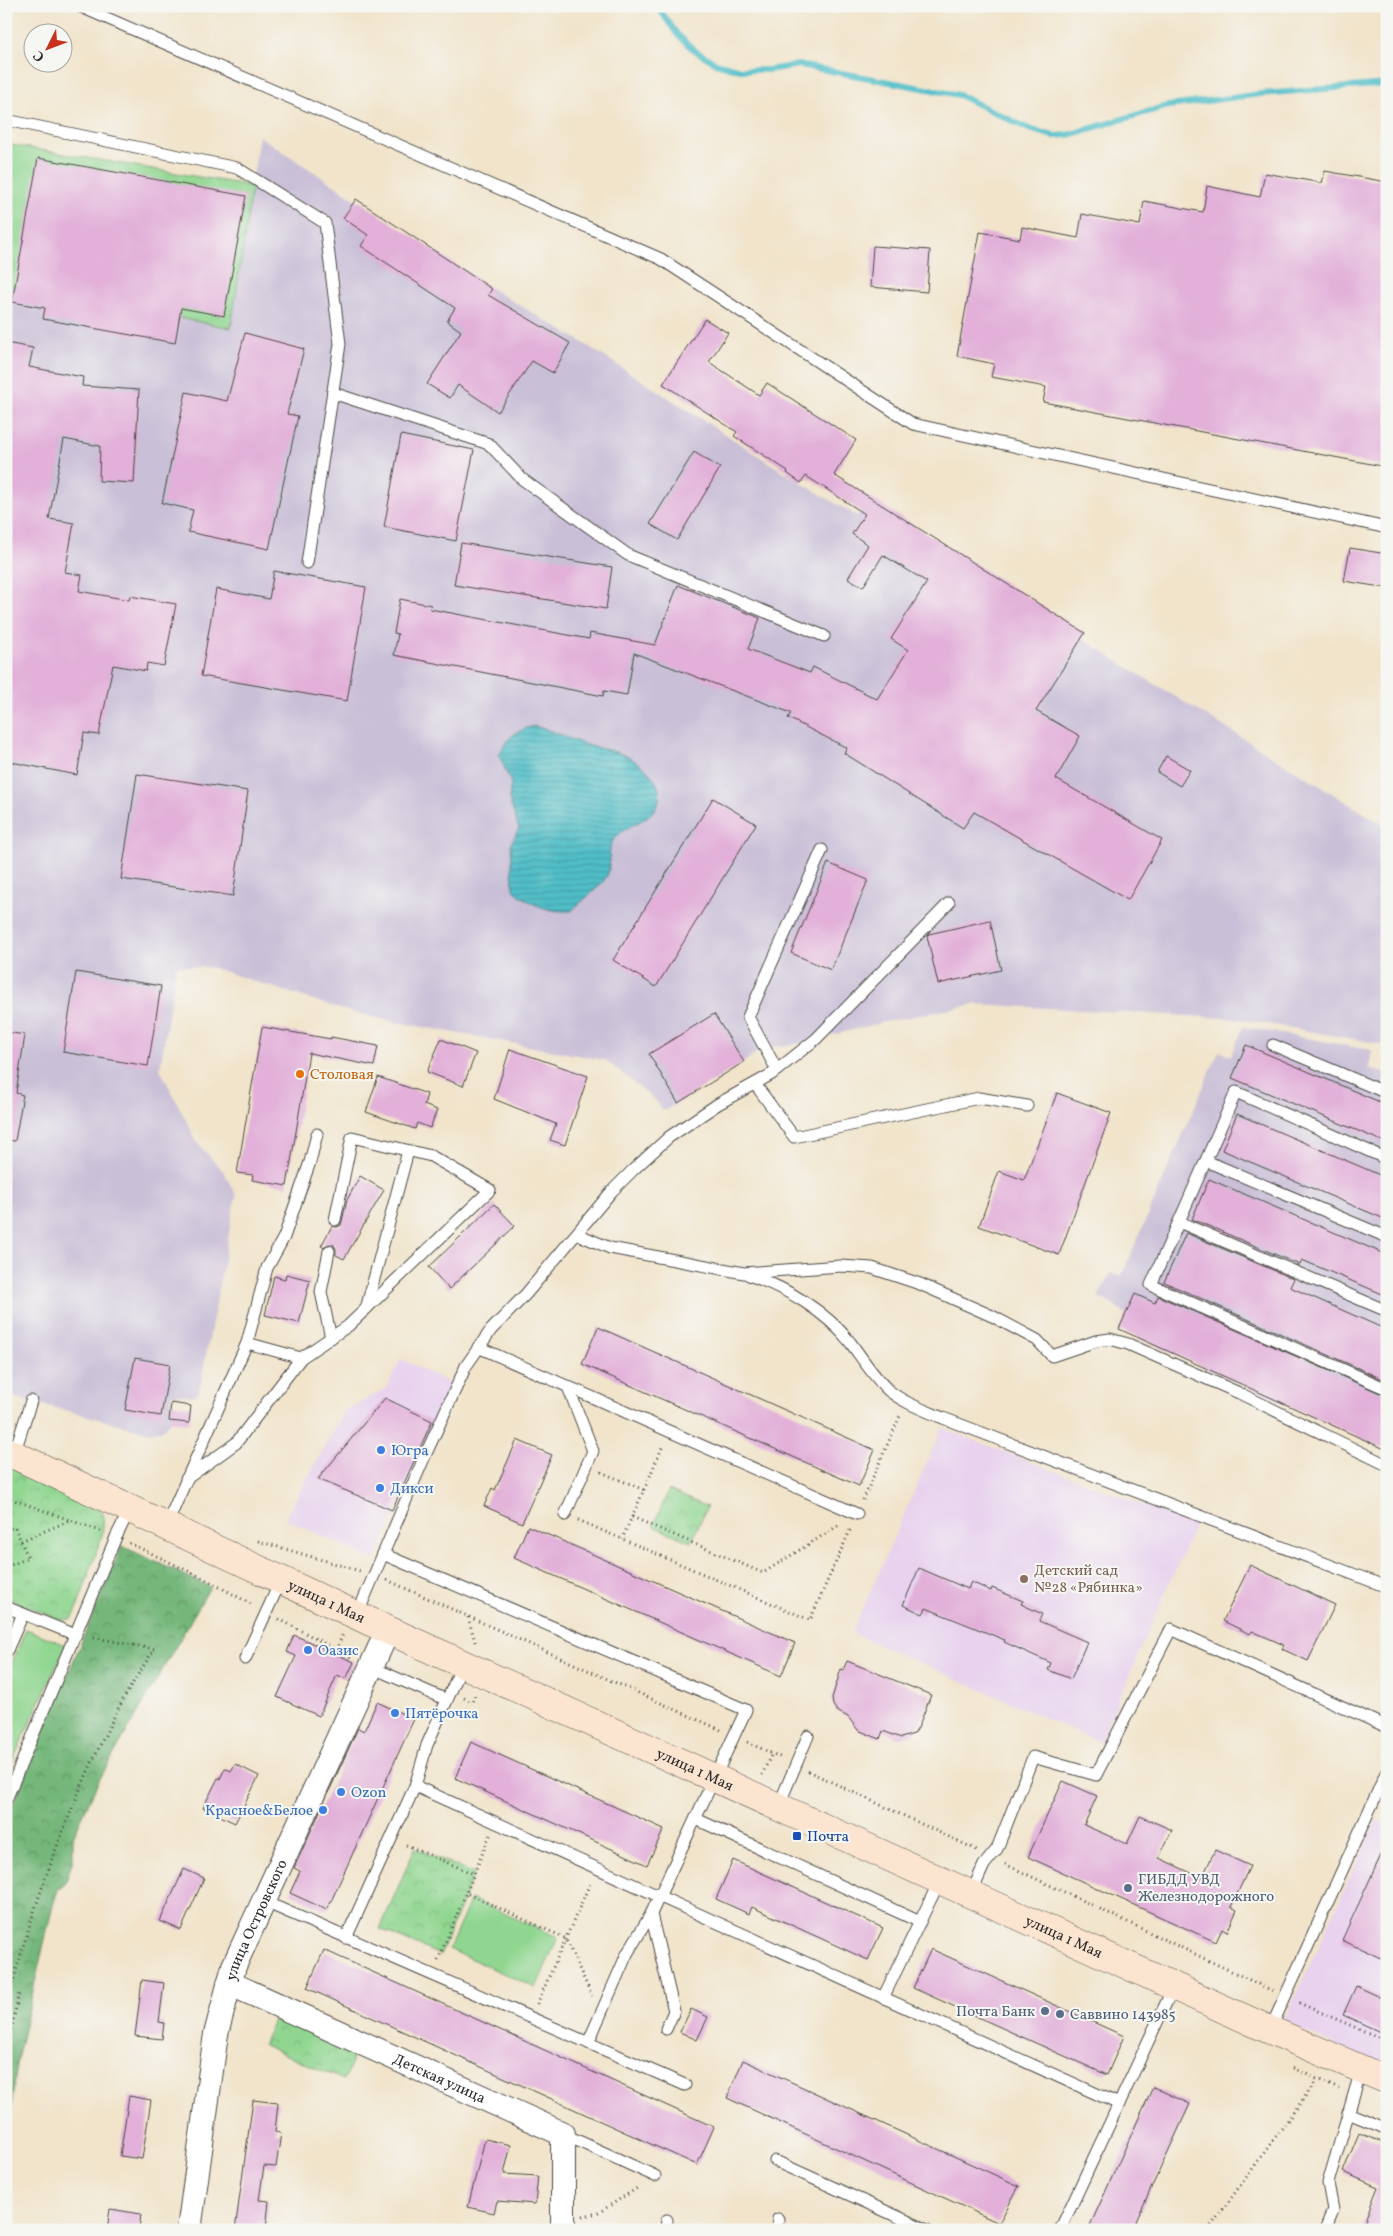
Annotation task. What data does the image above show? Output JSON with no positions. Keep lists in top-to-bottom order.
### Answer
{
  "streets": {
    "street": ["улица 1 Мая", "улица Островского", "Детская улица"]
  },
  "crossings": [
    ["улица 1 Мая", "улица Островского"],
    ["улица Островского", "Детская улица"]
  ],
  "places": {
    "other": [
      "Столовая",
      "Югра",
      "Дикси",
      "Детский сад №28 «Рябинка»",
      "Оазис",
      "Пятёрочка",
      "Ozon",
      "Красное&Белое",
      "ГИБДД УВД Железнодорожного",
      "Почта Банк",
      "Саввино 143985"
    ],
    "transit": ["Почта"]
  },
  "north": "bottom left"
}
